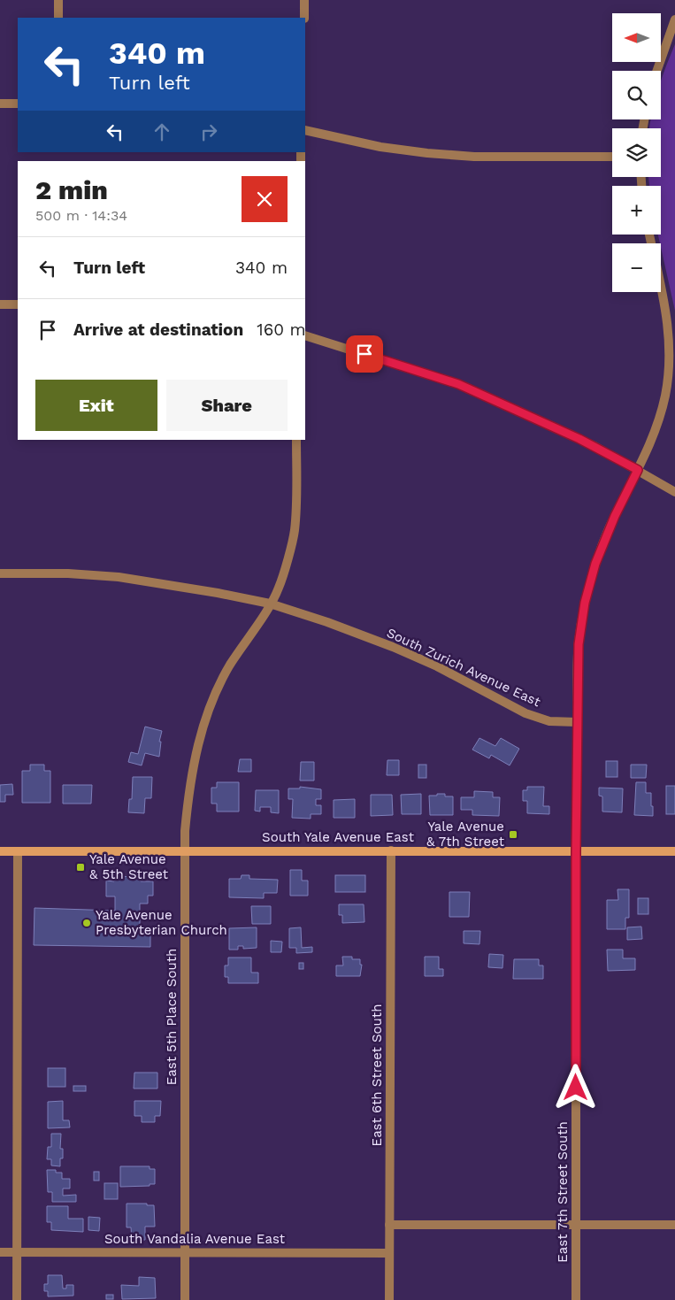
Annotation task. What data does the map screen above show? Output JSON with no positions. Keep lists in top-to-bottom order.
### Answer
{
  "streets": {
    "main road": ["South Yale Avenue East"],
    "street": [
      "South Zurich Avenue East",
      "East 5th Place South",
      "East 6th Street South",
      "East 7th Street South",
      "South Vandalia Avenue East"
    ]
  },
  "crossings": [
    ["South Zurich Avenue East", "East 5th Place South"],
    ["South Zurich Avenue East", "East 7th Street South"],
    ["South Yale Avenue East", "East 5th Place South"],
    ["South Yale Avenue East", "East 6th Street South"],
    ["South Yale Avenue East", "East 7th Street South"],
    ["East 5th Place South", "South Vandalia Avenue East"],
    ["East 6th Street South", "South Vandalia Avenue East"]
  ],
  "places": {
    "transit": ["Yale Avenue & 7th Street", "Yale Avenue & 5th Street"],
    "other": ["Yale Avenue Presbyterian Church"]
  },
  "north": "left",
  "page": {
    "map_buttons": ["+", "−"],
    "turn": ["340 m", "Turn left"],
    "heading": ["2 min", "500 m · 14:34"],
    "list": [
      {
        "name": "Turn left",
        "value": "340 m"
      },
      {
        "name": "Arrive at destination",
        "value": "160 m"
      }
    ],
    "buttons": ["Exit", "Share"]
  }
}
